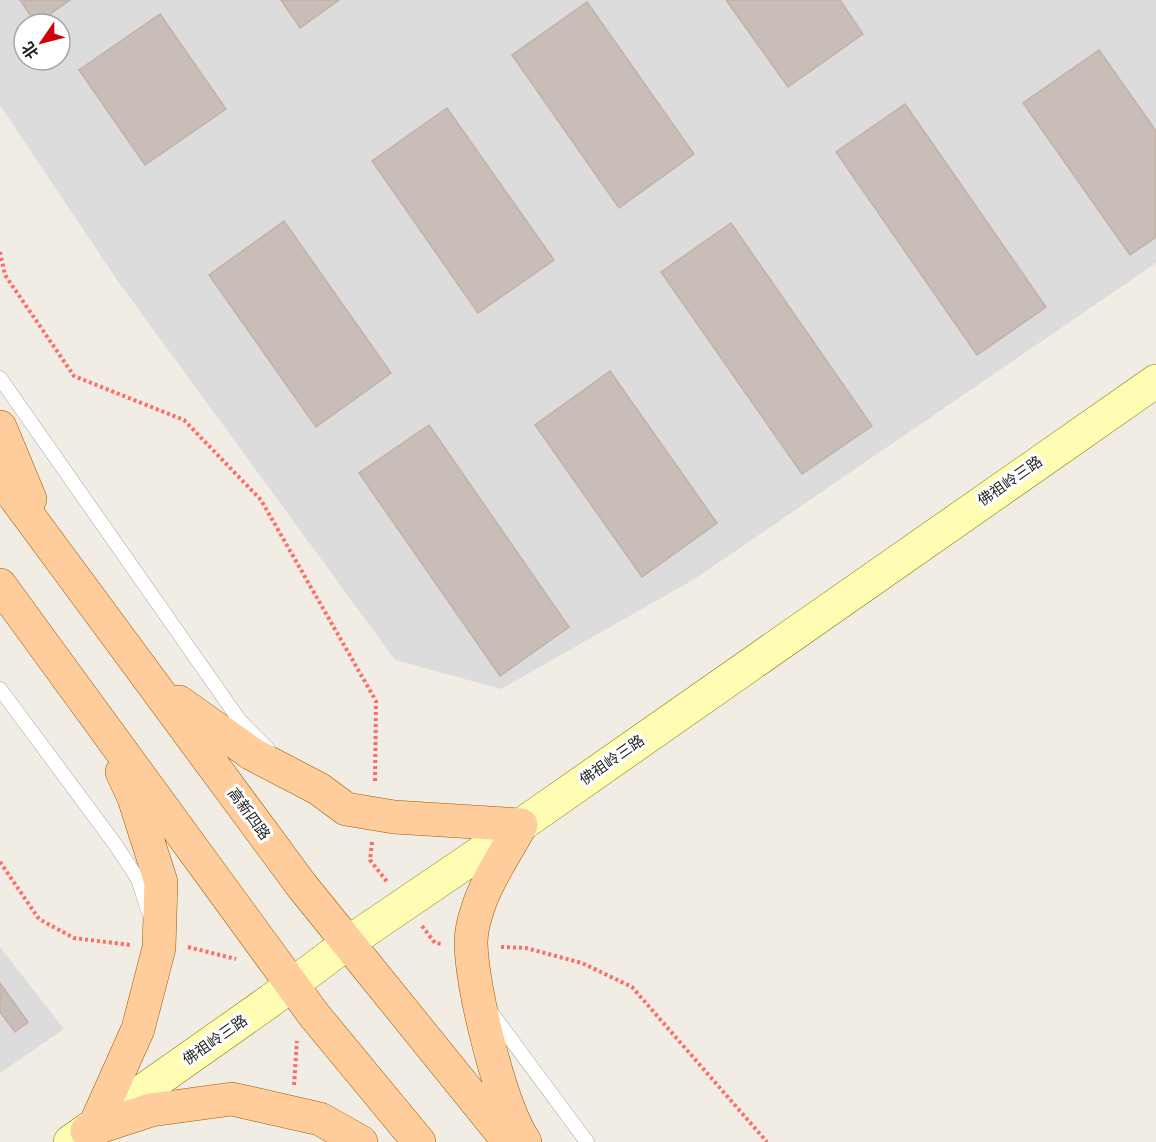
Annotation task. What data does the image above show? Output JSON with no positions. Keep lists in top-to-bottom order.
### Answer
{
  "streets": {
    "main road": ["佛祖岭三路", "高新四路"]
  },
  "crossings": [
    ["佛祖岭三路", "高新四路"]
  ],
  "north": "bottom left"
}
